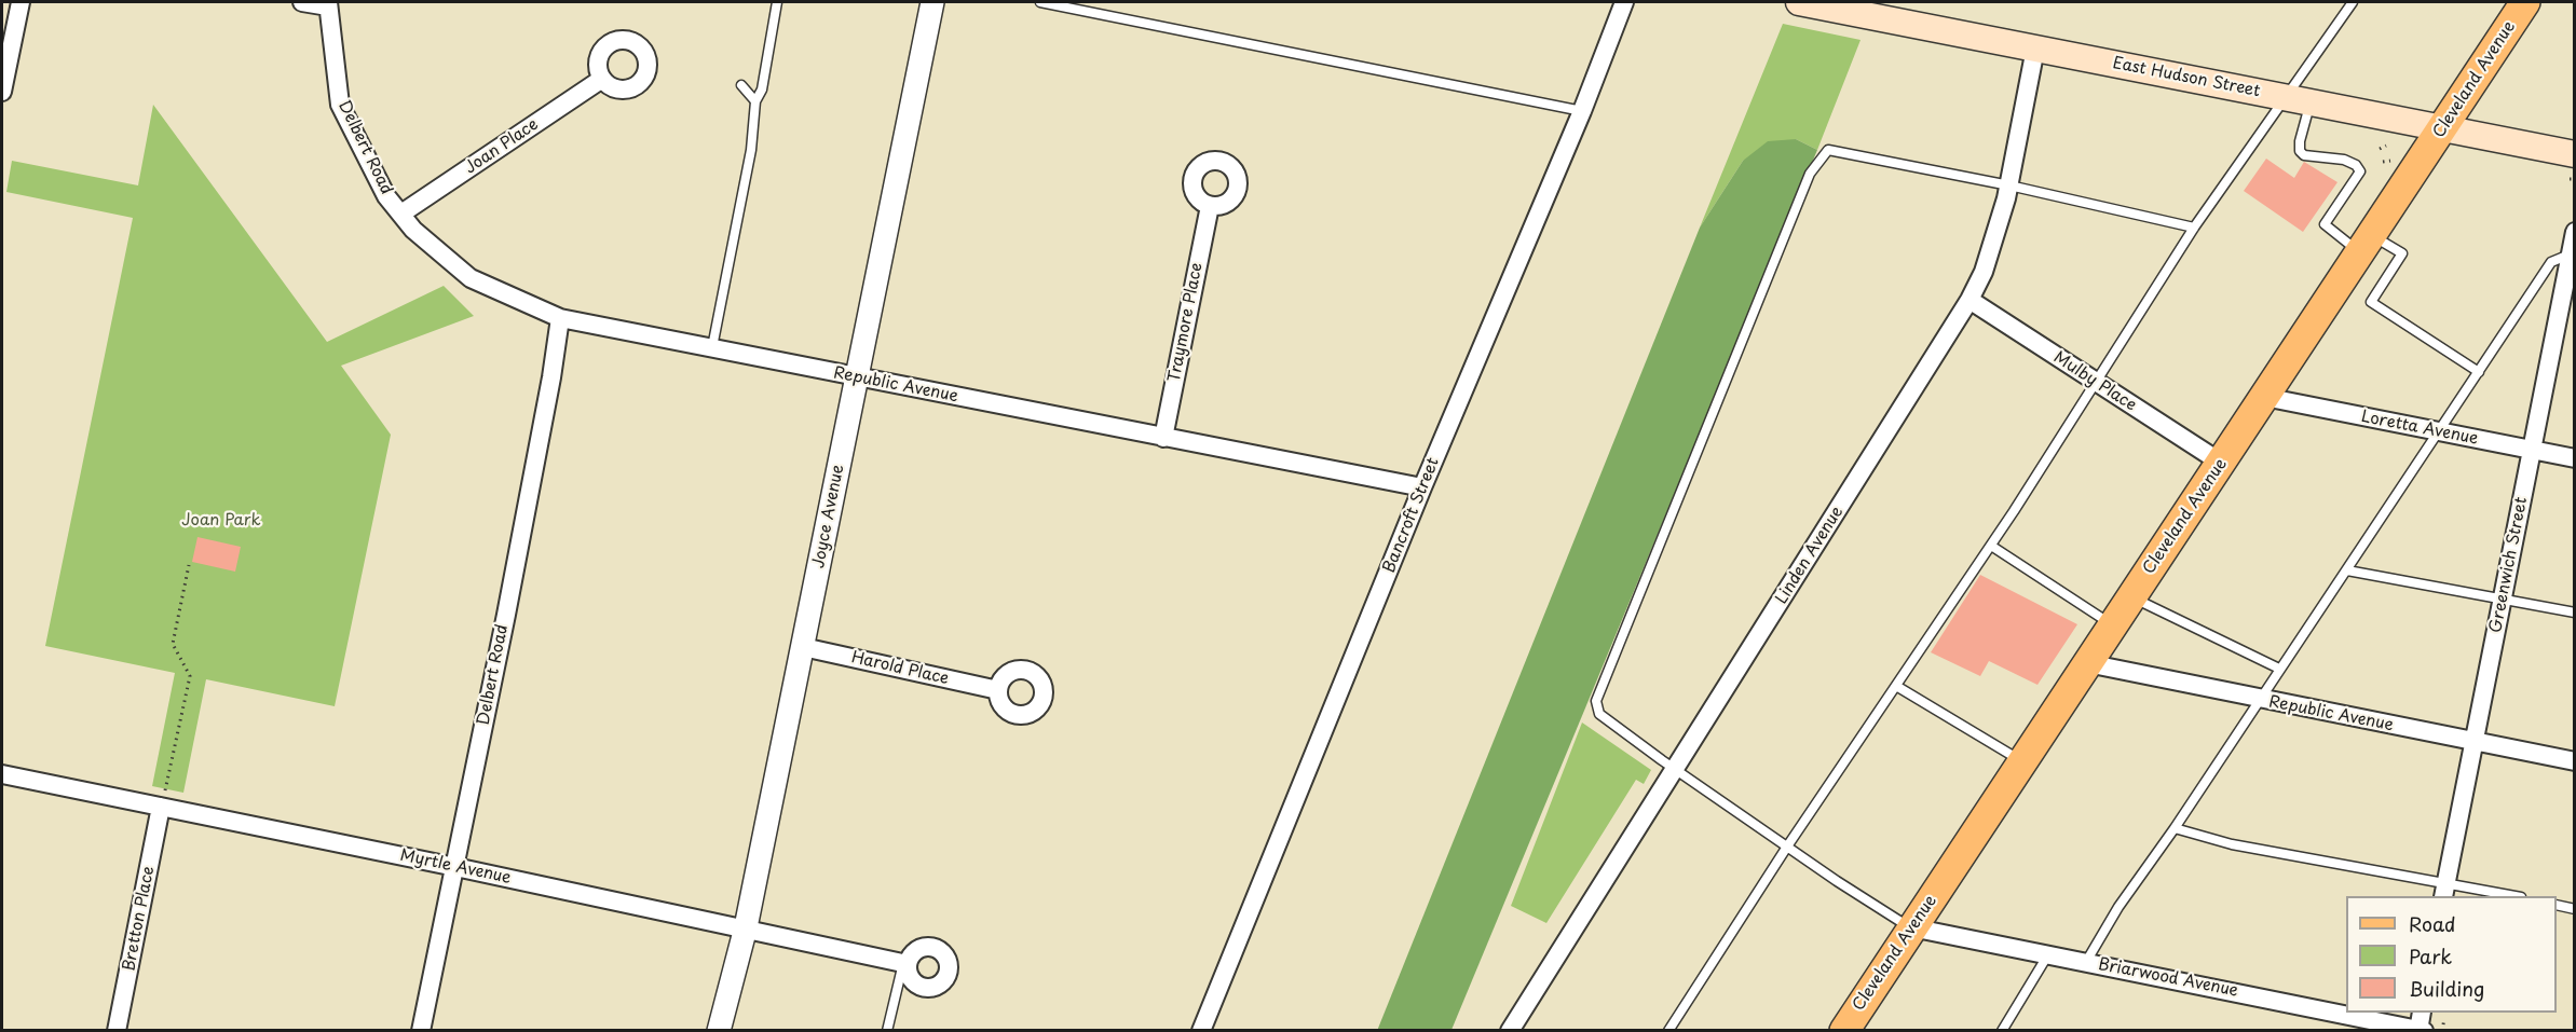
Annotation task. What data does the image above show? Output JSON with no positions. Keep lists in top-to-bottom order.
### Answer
{
  "streets": {
    "main road": ["East Hudson Street", "Cleveland Avenue"],
    "street": [
      "Joan Place",
      "Delbert Road",
      "Traymore Place",
      "Mulby Place",
      "Republic Avenue",
      "Loretta Avenue",
      "Bancroft Street",
      "Joyce Avenue",
      "Linden Avenue",
      "Greenwich Street",
      "Harold Place",
      "Myrtle Avenue",
      "Bretton Place",
      "Briarwood Avenue"
    ]
  },
  "crossings": [
    ["East Hudson Street", "Cleveland Avenue"],
    ["East Hudson Street", "Linden Avenue"],
    ["Cleveland Avenue", "Mulby Place"],
    ["Cleveland Avenue", "Republic Avenue"],
    ["Cleveland Avenue", "Loretta Avenue"],
    ["Cleveland Avenue", "Briarwood Avenue"],
    ["Joan Place", "Delbert Road"],
    ["Joan Place", "Republic Avenue"],
    ["Delbert Road", "Republic Avenue"],
    ["Delbert Road", "Myrtle Avenue"],
    ["Traymore Place", "Republic Avenue"],
    ["Mulby Place", "Linden Avenue"],
    ["Republic Avenue", "Bancroft Street"],
    ["Republic Avenue", "Joyce Avenue"],
    ["Republic Avenue", "Greenwich Street"],
    ["Loretta Avenue", "Greenwich Street"],
    ["Joyce Avenue", "Harold Place"],
    ["Joyce Avenue", "Myrtle Avenue"],
    ["Myrtle Avenue", "Bretton Place"]
  ],
  "parks": ["Joan Park"],
  "legend": ["Road", "Park", "Building"]
}
